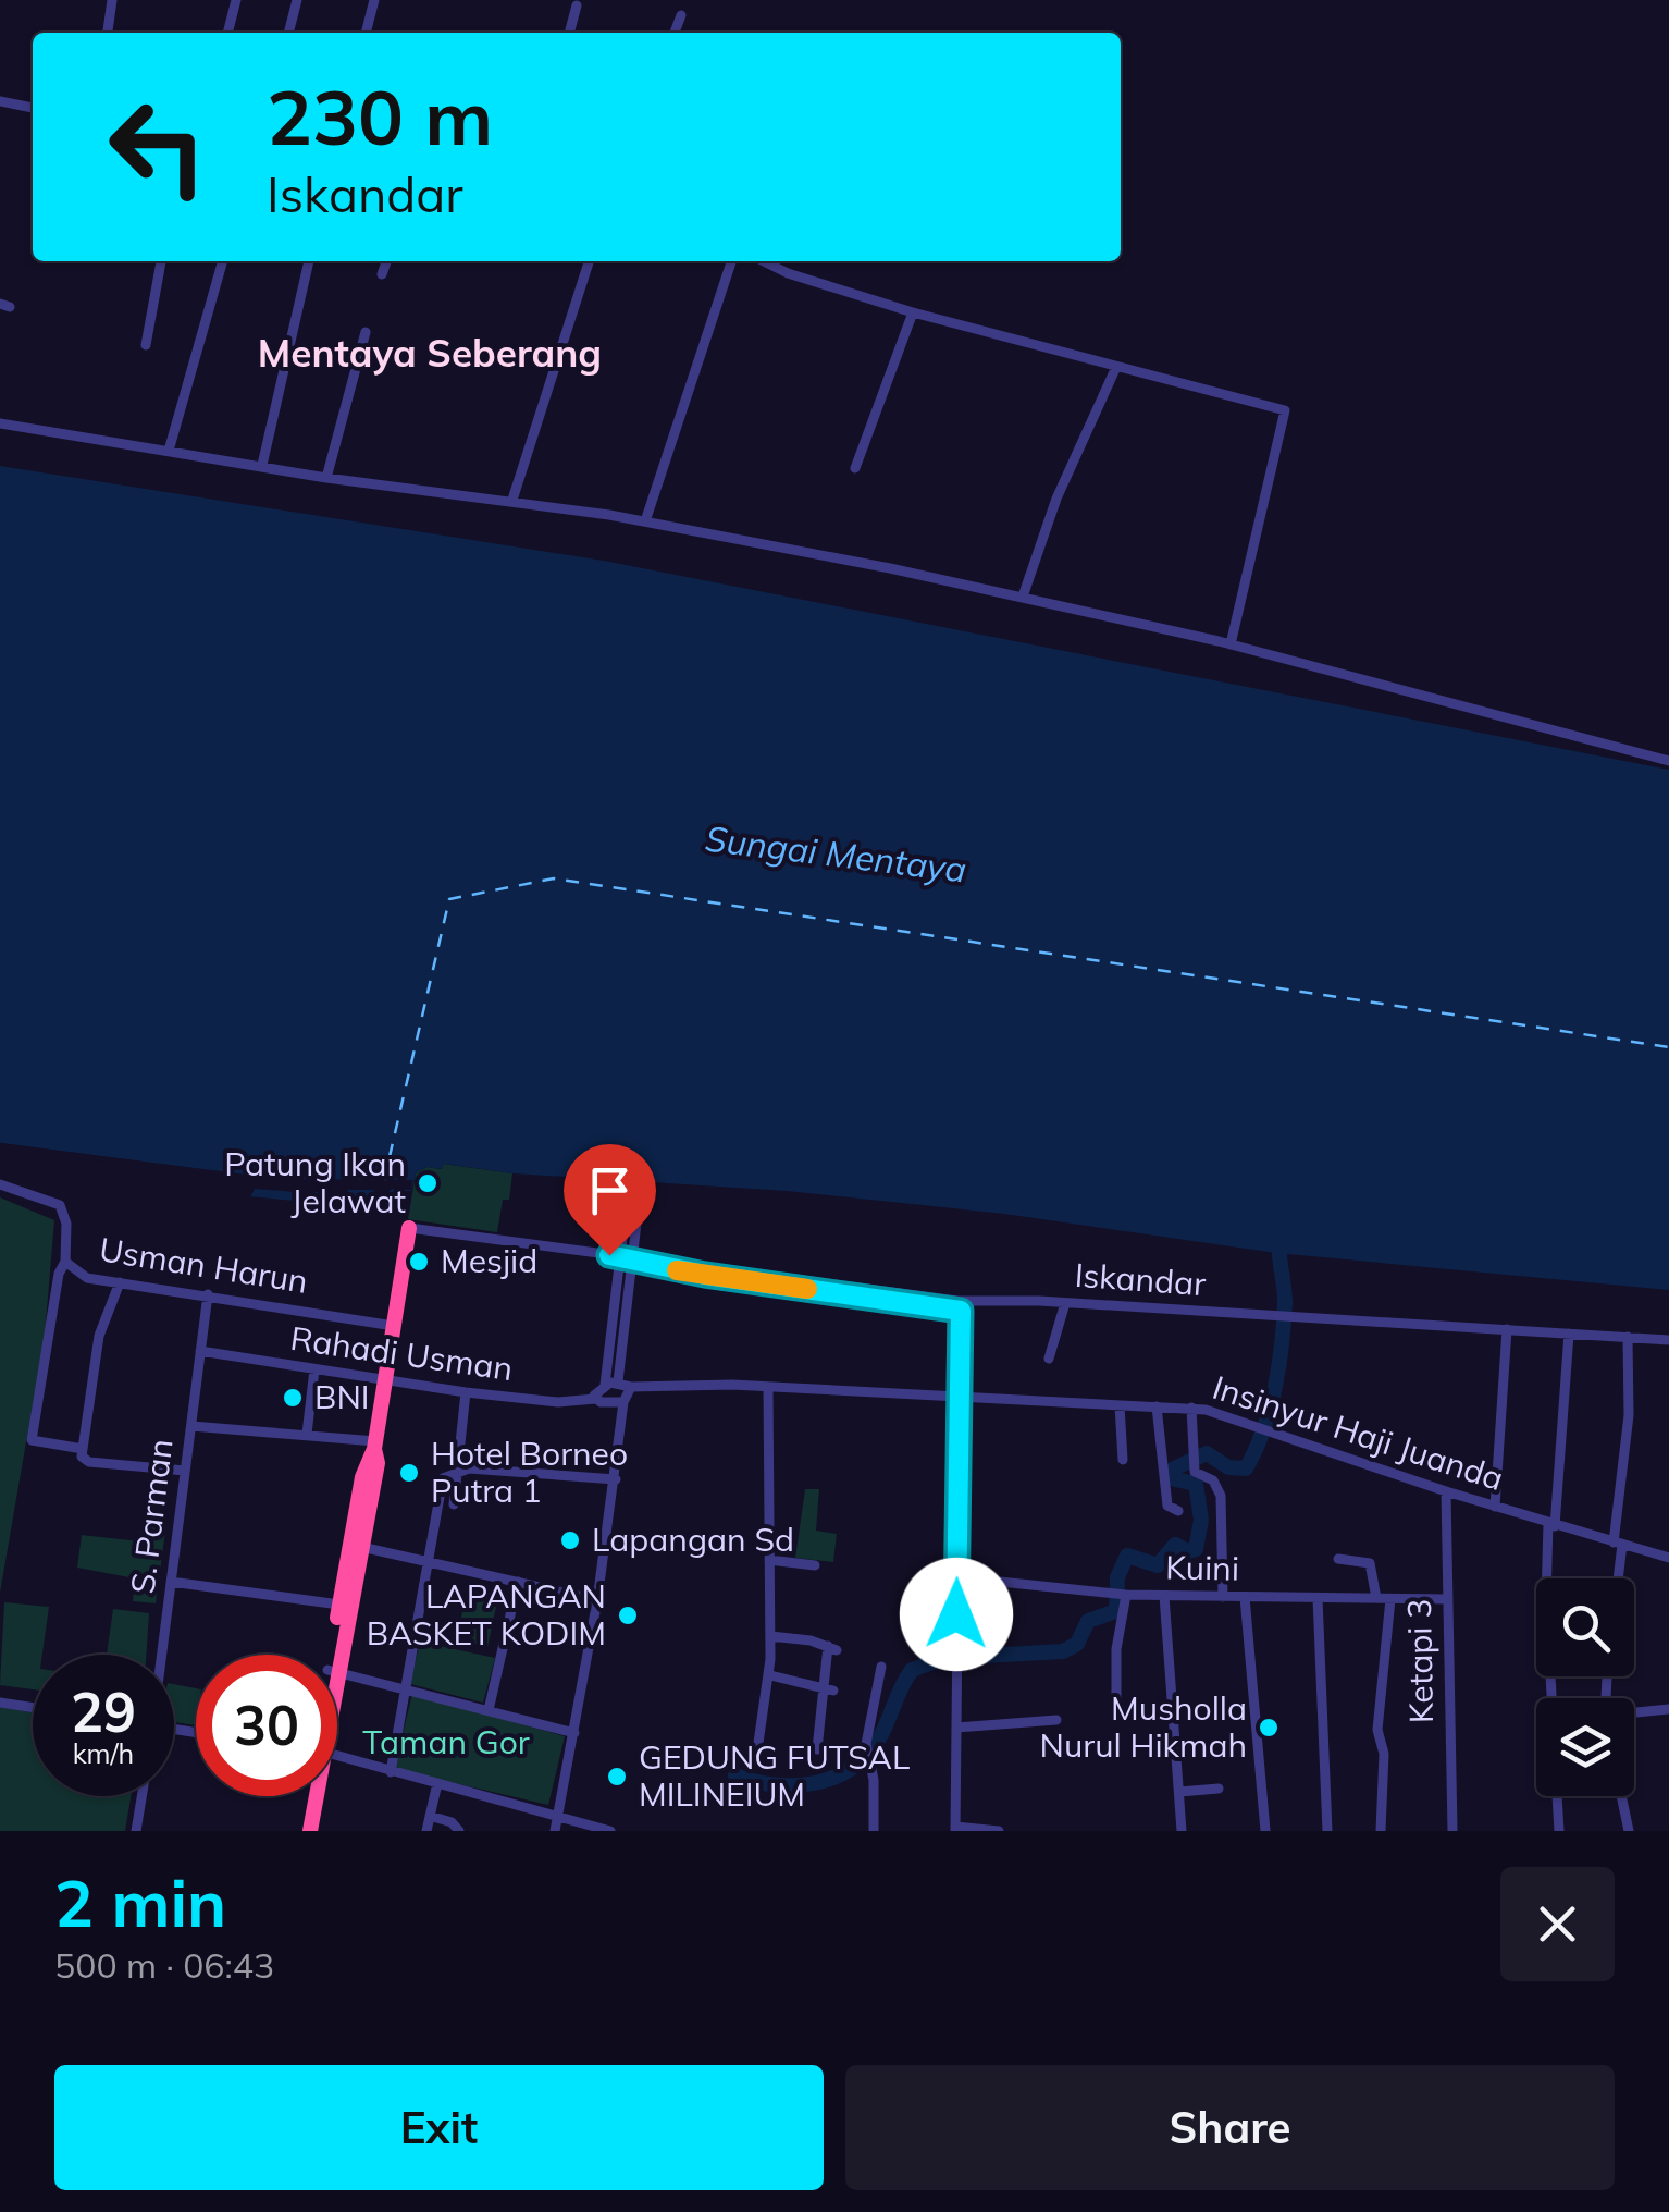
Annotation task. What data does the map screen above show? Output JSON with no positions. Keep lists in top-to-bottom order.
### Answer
{
  "streets": {
    "street": [
      "Usman Harun",
      "Iskandar",
      "Rahadi Usman",
      "Insinyur Haji Juanda",
      "S. Parman",
      "Kuini",
      "Ketapi 3"
    ]
  },
  "crossings": [
    ["Usman Harun", "S. Parman"],
    ["Rahadi Usman", "S. Parman"],
    ["Insinyur Haji Juanda", "Ketapi 3"],
    ["Kuini", "Ketapi 3"]
  ],
  "districts": ["Mentaya Seberang"],
  "water": ["Sungai Mentaya"],
  "parks": ["Taman Gor"],
  "places": [
    "Patung Ikan Jelawat",
    "Mesjid",
    "BNI",
    "Hotel Borneo Putra 1",
    "Lapangan Sd",
    "LAPANGAN BASKET KODIM",
    "Musholla Nurul Hikmah",
    "GEDUNG FUTSAL MILINEIUM"
  ],
  "page": {
    "turn": ["230 m", "Iskandar"],
    "speed": "29 km/h",
    "limit": "30",
    "heading": ["2 min", "500 m · 06:43"],
    "buttons": ["Exit", "Share"]
  }
}
